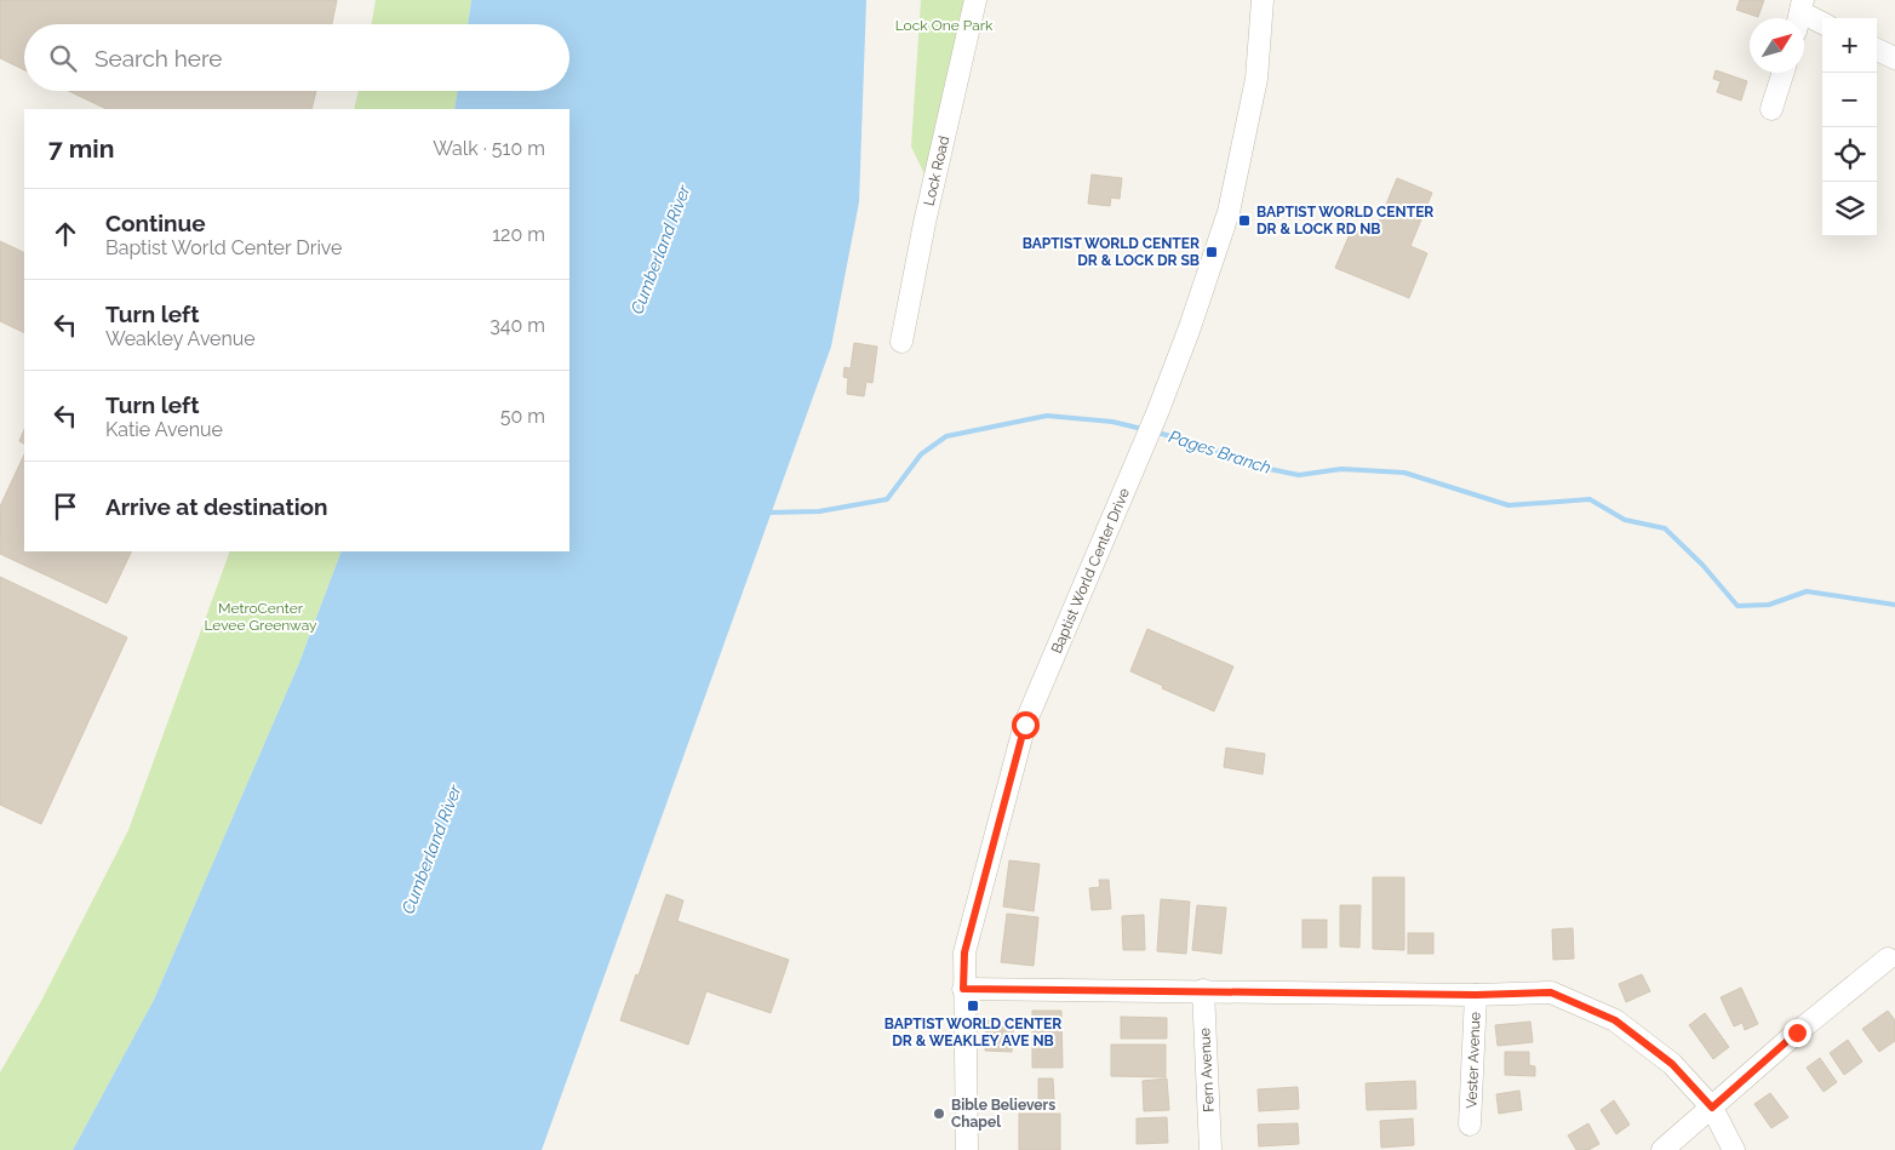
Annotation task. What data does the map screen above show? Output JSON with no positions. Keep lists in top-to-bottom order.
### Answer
{
  "streets": {
    "street": [
      "Lock Road",
      "Baptist World Center Drive",
      "Vester Avenue",
      "Fern Avenue"
    ]
  },
  "water": ["Cumberland River", "Pages Branch"],
  "parks": ["Lock One Park", "MetroCenter Levee Greenway"],
  "places": {
    "transit": ["BAPTIST WORLD CENTER DR & LOCK RD NB", "BAPTIST WORLD CENTER DR & LOCK DR SB", "BAPTIST WORLD CENTER DR & WEAKLEY AVE NB"],
    "other": ["Bible Believers Chapel"]
  },
  "north": "top right",
  "page": {
    "map_buttons": ["+", "−"],
    "search": "Search here",
    "heading": ["7 min", "Walk · 510 m"],
    "list": [
      ["Continue", "Baptist World Center Drive", "120 m"],
      ["Turn left", "Weakley Avenue", "340 m"],
      ["Turn left", "Katie Avenue", "50 m"],
      "Arrive at destination"
    ]
  }
}
